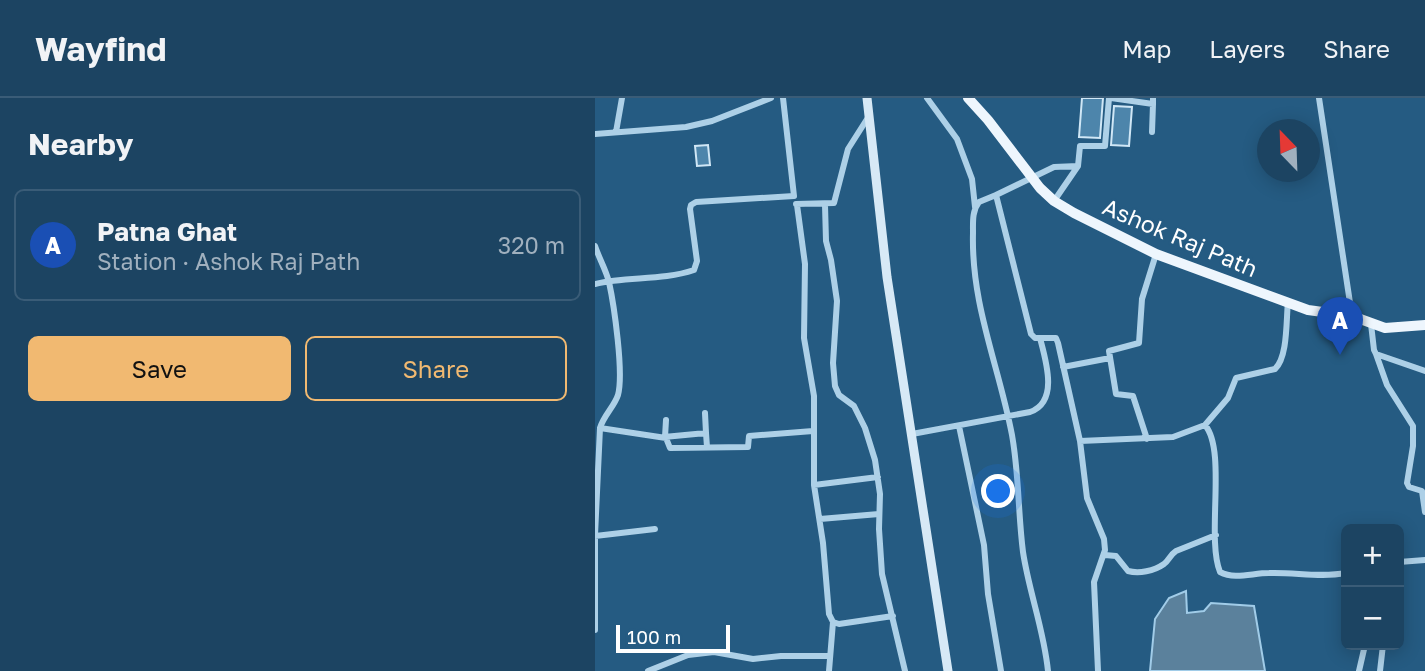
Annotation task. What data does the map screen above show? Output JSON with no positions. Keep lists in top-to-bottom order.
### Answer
{
  "streets": {
    "main road": ["Ashok Raj Path"]
  },
  "scale_bar": "100 m",
  "north": "top left",
  "page": {
    "header": "Wayfind",
    "nav": ["Map", "Layers", "Share"],
    "heading": "Nearby",
    "list": [
      {
        "mark": "A",
        "name": "Patna Ghat",
        "note": "Station · Ashok Raj Path",
        "value": "320 m"
      }
    ],
    "pins": "A",
    "buttons": ["Save", "Share"],
    "map_buttons": ["+", "−"],
    "scale": "100 m"
  }
}
